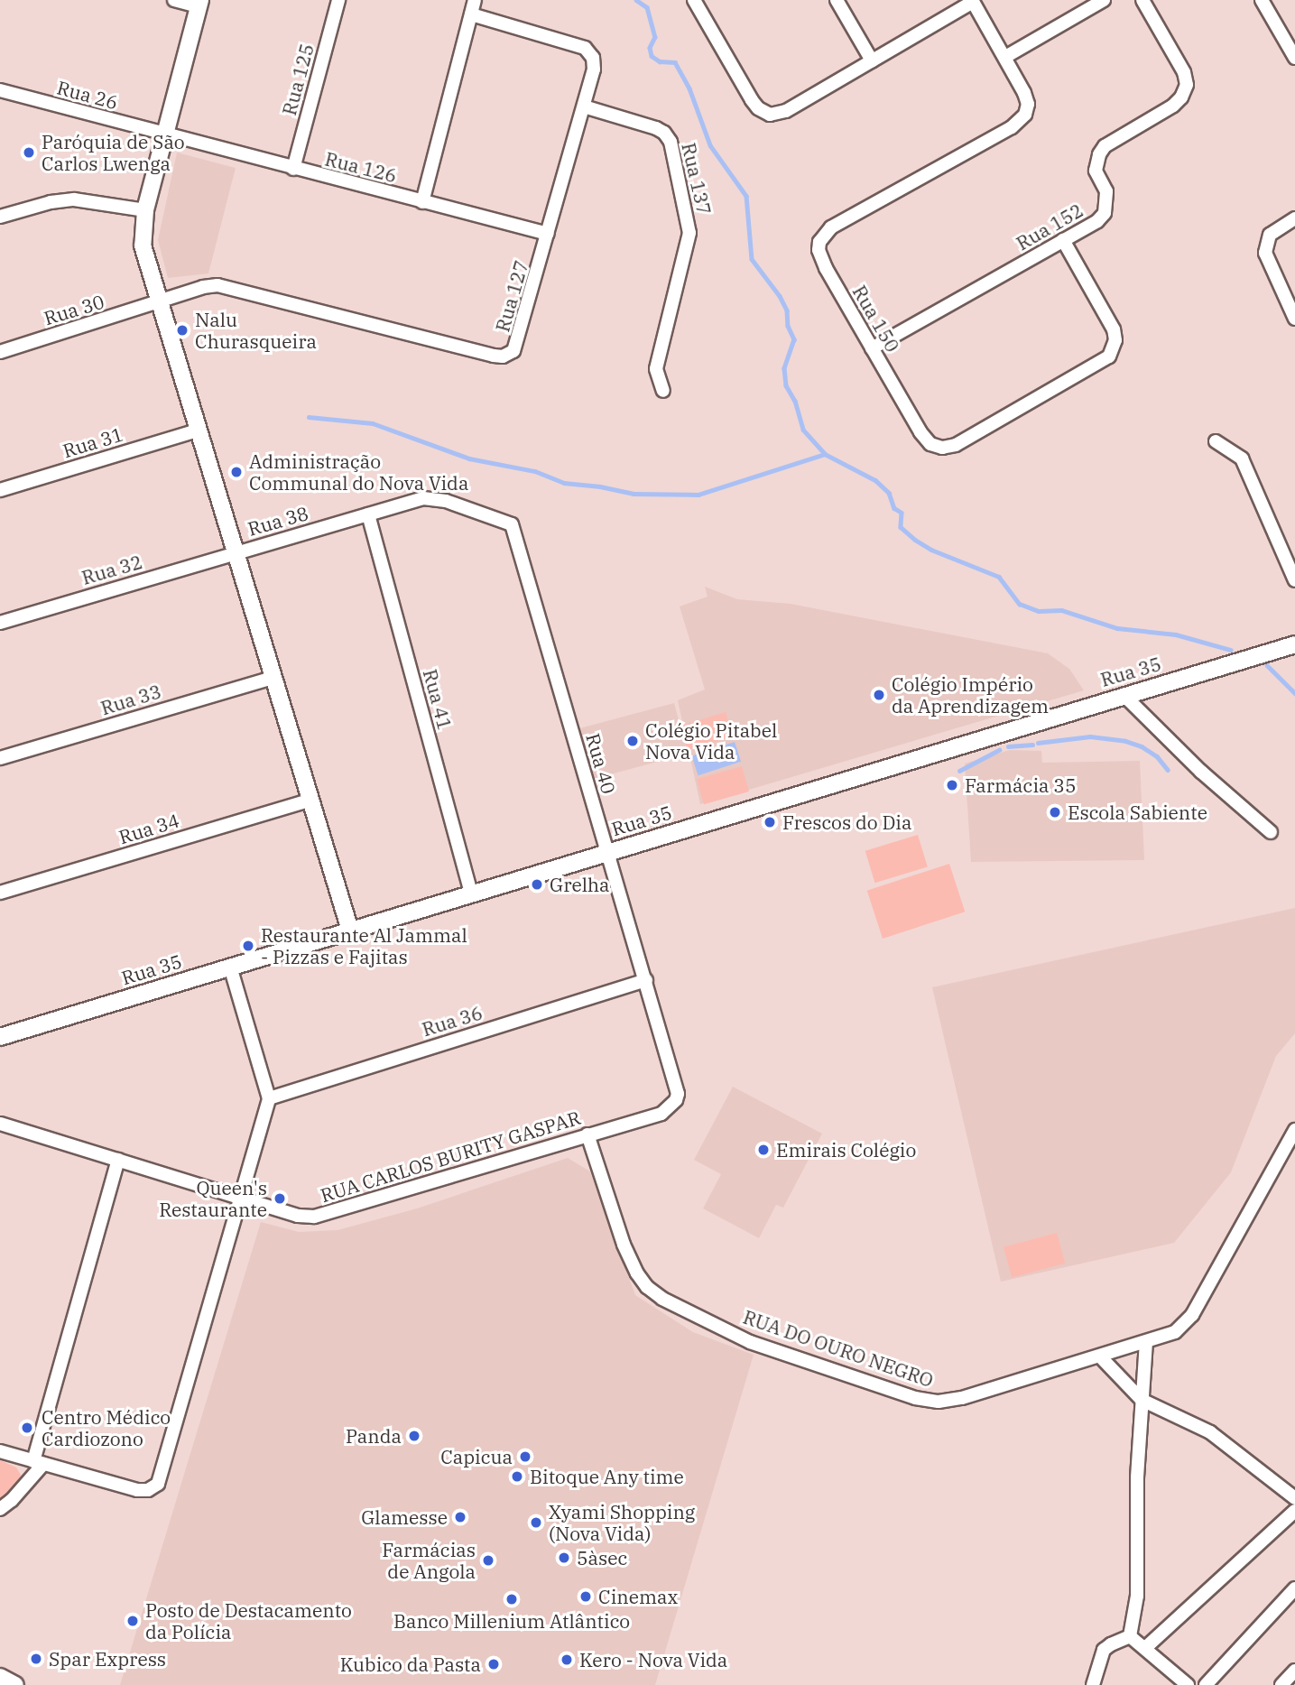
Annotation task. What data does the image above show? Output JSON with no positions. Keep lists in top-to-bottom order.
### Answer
{
  "streets": {
    "street": [
      "Rua 125",
      "Rua 26",
      "Rua 126",
      "Rua 137",
      "Rua 152",
      "Rua 127",
      "Rua 30",
      "Rua 150",
      "Rua 31",
      "Rua 38",
      "Rua 32",
      "Rua 35",
      "Rua 33",
      "Rua 41",
      "Rua 40",
      "Rua 34",
      "Rua 36",
      "RUA CARLOS BURITY GASPAR",
      "RUA DO OURO NEGRO"
    ]
  },
  "crossings": [
    ["Rua 125", "Rua 126"],
    ["Rua 26", "Rua 126"],
    ["Rua 126", "Rua 127"],
    ["Rua 137", "Rua 127"],
    ["Rua 152", "Rua 150"],
    ["Rua 127", "Rua 30"],
    ["Rua 38", "Rua 32"],
    ["Rua 38", "Rua 41"],
    ["Rua 38", "Rua 40"],
    ["Rua 35", "Rua 41"],
    ["Rua 35", "Rua 40"],
    ["Rua 40", "Rua 36"],
    ["Rua 40", "RUA CARLOS BURITY GASPAR"],
    ["RUA CARLOS BURITY GASPAR", "RUA DO OURO NEGRO"]
  ],
  "places": [
    "Paróquia de São Carlos Lwenga",
    "Nalu Churasqueira",
    "Administração Communal do Nova Vida",
    "Colégio Império da Aprendizagem",
    "Colégio Pitabel Nova Vida",
    "Farmácia 35",
    "Escola Sabiente",
    "Frescos do Dia",
    "Grelha",
    "Restaurante Al Jammal - Pizzas e Fajitas",
    "Emirais Colégio",
    "Queen's Restaurante",
    "Centro Médico Cardiozono",
    "Panda",
    "Capicua",
    "Bitoque Any time",
    "Glamesse",
    "Xyami Shopping (Nova Vida)",
    "5àsec",
    "Farmácias de Angola",
    "Cinemax",
    "Banco Millenium Atlântico",
    "Posto de Destacamento da Polícia",
    "Spar Express",
    "Kero - Nova Vida",
    "Kubico da Pasta"
  ]
}
